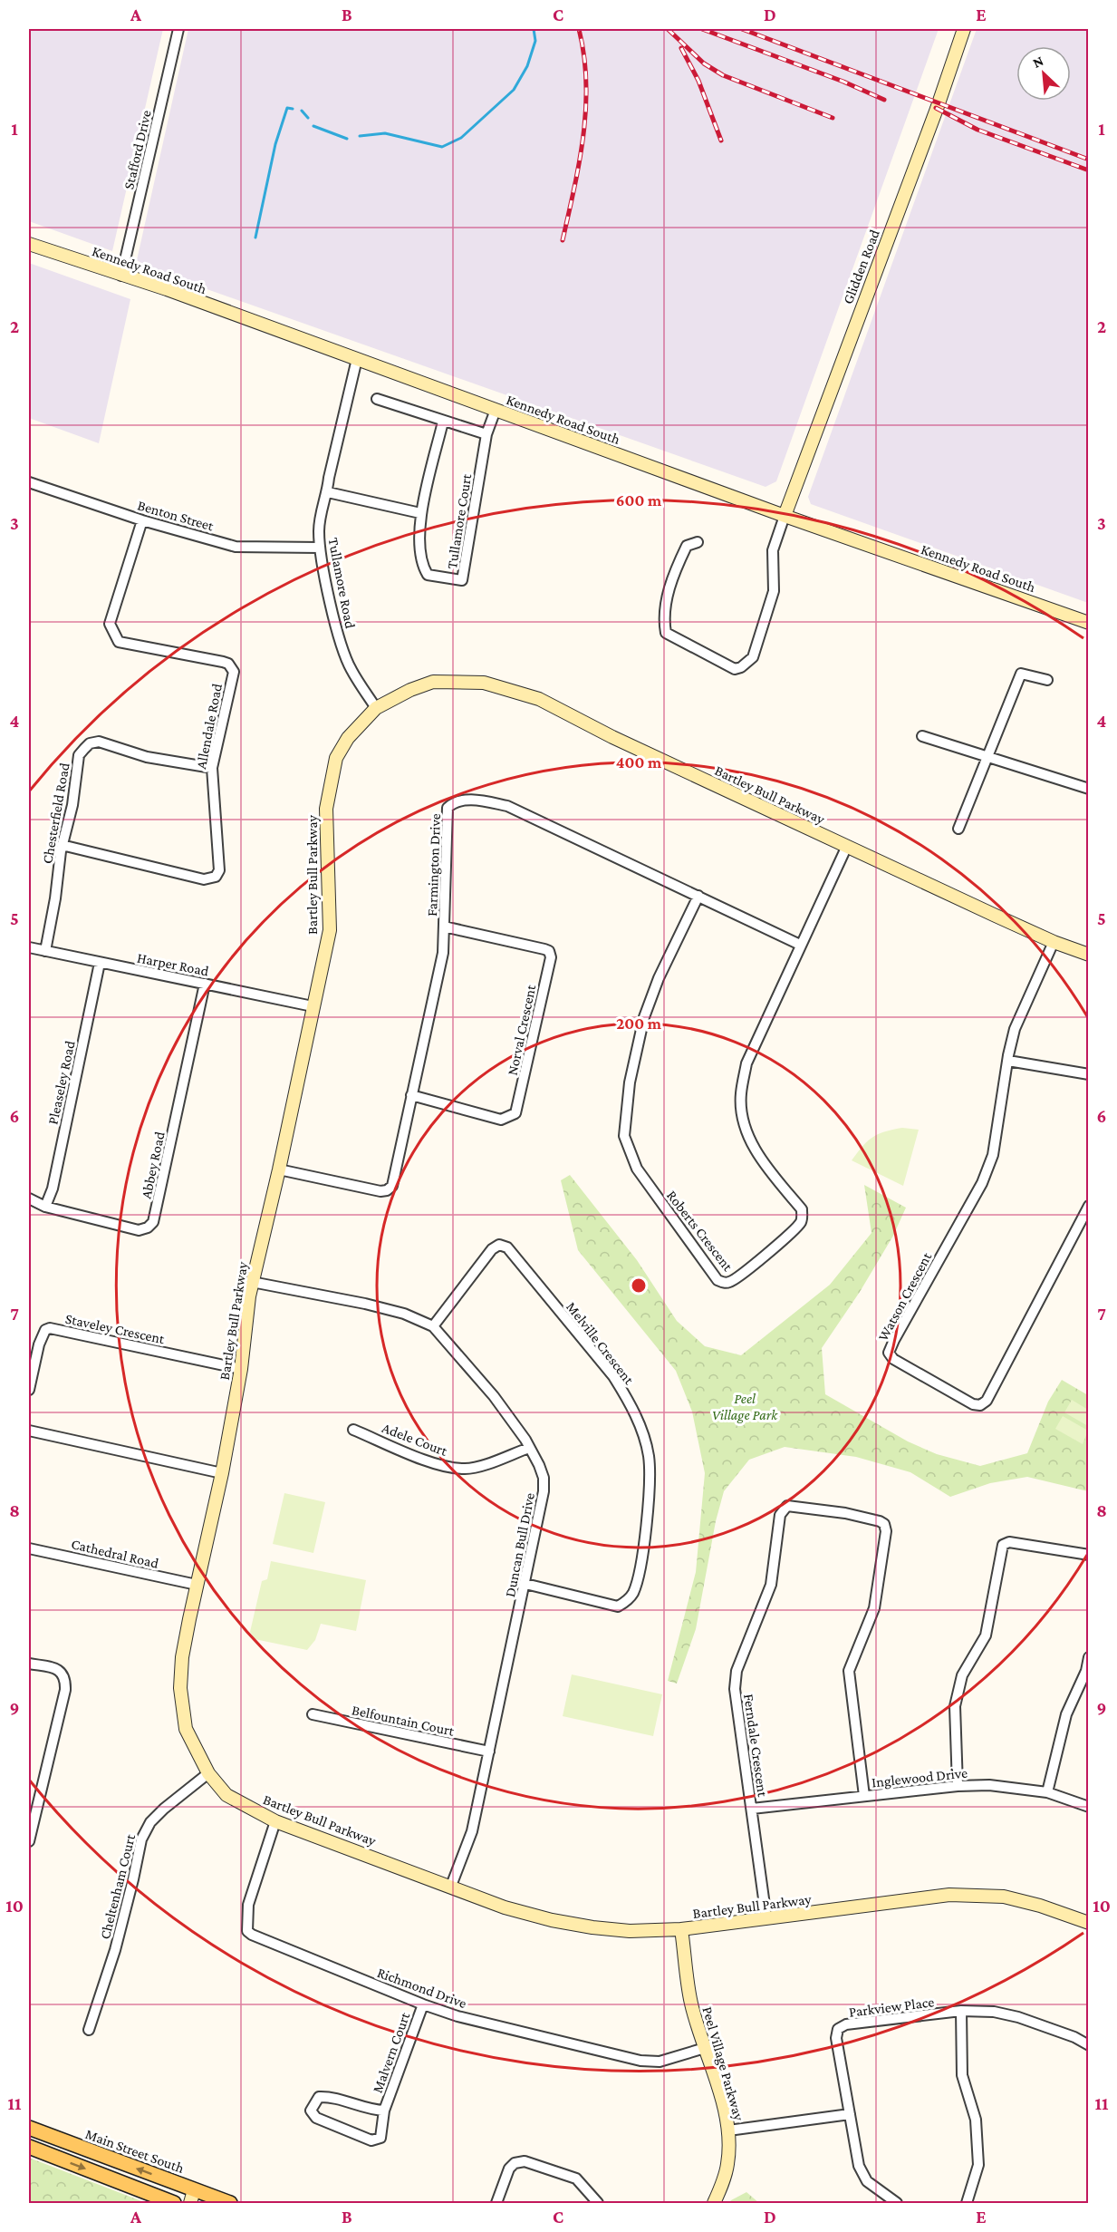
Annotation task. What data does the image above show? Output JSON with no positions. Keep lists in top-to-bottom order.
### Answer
{
  "streets": {
    "main road": ["Main Street South"],
    "street": [
      "Stafford Drive",
      "Glidden Road",
      "Kennedy Road South",
      "Benton Street",
      "Tullamore Court",
      "Tullamore Road",
      "Allendale Road",
      "Bartley Bull Parkway",
      "Chesterfield Road",
      "Farmington Drive",
      "Harper Road",
      "Norval Crescent",
      "Pleaseley Road",
      "Abbey Road",
      "Roberts Crescent",
      "Watson Crescent",
      "Staveley Crescent",
      "Melville Crescent",
      "Adele Court",
      "Duncan Bull Drive",
      "Cathedral Road",
      "Belfountain Court",
      "Ferndale Crescent",
      "Inglewood Drive",
      "Cheltenham Court",
      "Richmond Drive",
      "Parkview Place",
      "Malvern Court",
      "Peel Village Parkway"
    ]
  },
  "crossings": [
    ["Stafford Drive", "Kennedy Road South"],
    ["Glidden Road", "Kennedy Road South"],
    ["Kennedy Road South", "Tullamore Court"],
    ["Kennedy Road South", "Tullamore Road"],
    ["Benton Street", "Tullamore Road"],
    ["Benton Street", "Allendale Road"],
    ["Tullamore Road", "Bartley Bull Parkway"],
    ["Allendale Road", "Chesterfield Road"],
    ["Bartley Bull Parkway", "Farmington Drive"],
    ["Bartley Bull Parkway", "Harper Road"],
    ["Bartley Bull Parkway", "Roberts Crescent"],
    ["Bartley Bull Parkway", "Watson Crescent"],
    ["Bartley Bull Parkway", "Staveley Crescent"],
    ["Bartley Bull Parkway", "Duncan Bull Drive"],
    ["Bartley Bull Parkway", "Cathedral Road"],
    ["Bartley Bull Parkway", "Ferndale Crescent"],
    ["Bartley Bull Parkway", "Cheltenham Court"],
    ["Bartley Bull Parkway", "Richmond Drive"],
    ["Bartley Bull Parkway", "Peel Village Parkway"],
    ["Chesterfield Road", "Harper Road"],
    ["Farmington Drive", "Norval Crescent"],
    ["Farmington Drive", "Roberts Crescent"],
    ["Harper Road", "Pleaseley Road"],
    ["Harper Road", "Abbey Road"],
    ["Pleaseley Road", "Abbey Road"],
    ["Melville Crescent", "Duncan Bull Drive"],
    ["Adele Court", "Duncan Bull Drive"],
    ["Duncan Bull Drive", "Belfountain Court"],
    ["Ferndale Crescent", "Inglewood Drive"],
    ["Richmond Drive", "Malvern Court"],
    ["Richmond Drive", "Peel Village Parkway"]
  ],
  "parks": ["Peel Village Park"],
  "north": "top left",
  "grid": {
    "columns": [
      "A",
      "B",
      "C",
      "D",
      "E"
    ],
    "rows": [
      "1",
      "2",
      "3",
      "4",
      "5",
      "6",
      "7",
      "8",
      "9",
      "10",
      "11"
    ]
  },
  "rings": ["600 m", "400 m", "200 m"]
}
